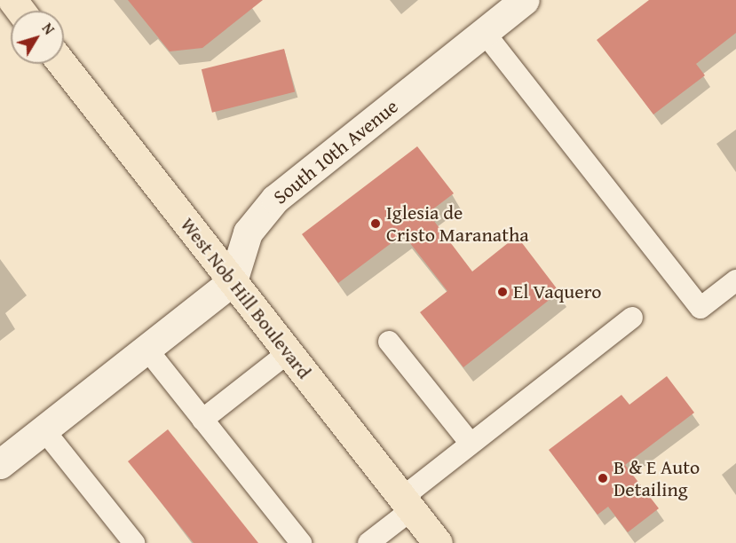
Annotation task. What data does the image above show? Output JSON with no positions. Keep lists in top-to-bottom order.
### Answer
{
  "streets": {
    "main road": ["West Nob Hill Boulevard"],
    "street": ["South 10th Avenue"]
  },
  "crossings": [
    ["South 10th Avenue", "West Nob Hill Boulevard"]
  ],
  "places": ["Iglesia de Cristo Maranatha", "El Vaquero", "B & E Auto Detailing"],
  "north": "top right"
}
